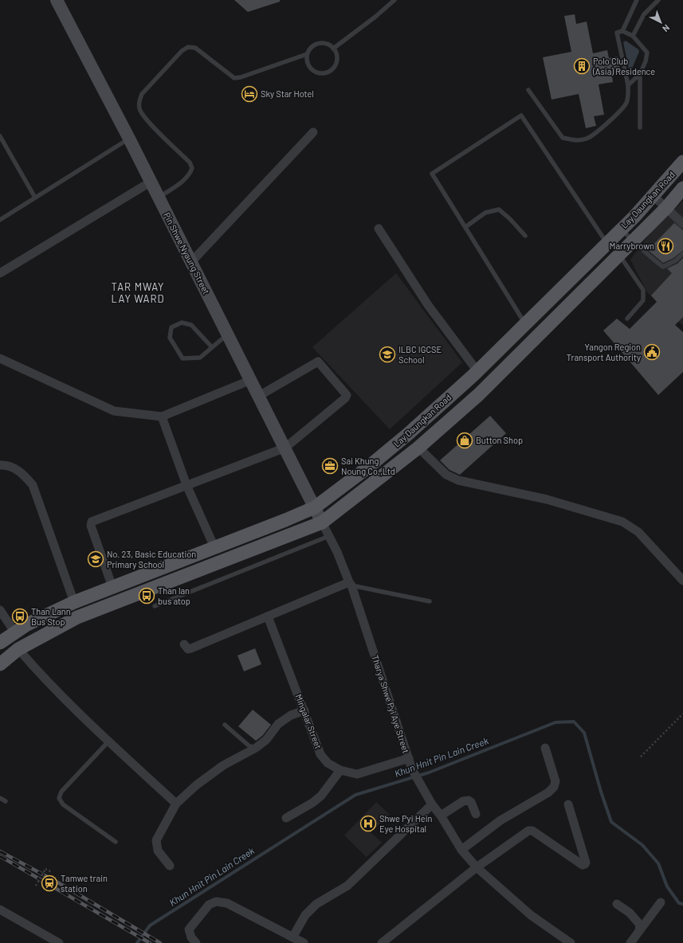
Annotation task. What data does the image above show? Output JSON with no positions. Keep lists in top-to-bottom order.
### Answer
{
  "streets": {
    "main road": ["Lay Daungkan Road"],
    "street": ["Pin Shwe Nyaung Street", "Tharya Shwe Pyi Aye Street", "Mingalar Street"]
  },
  "crossings": [
    ["Lay Daungkan Road", "Pin Shwe Nyaung Street"],
    ["Lay Daungkan Road", "Tharya Shwe Pyi Aye Street"],
    ["Pin Shwe Nyaung Street", "Tharya Shwe Pyi Aye Street"],
    ["Tharya Shwe Pyi Aye Street", "Mingalar Street"]
  ],
  "districts": ["TAR MWAY LAY WARD"],
  "water": ["Khun Hnit Pin Lain Creek"],
  "places": {
    "building": ["Polo Club (Asia) Residence"],
    "hotel": ["Sky Star Hotel"],
    "restaurant": ["Marrybrown"],
    "public building": ["Yangon Region Transport Authority"],
    "school or university": ["ILBC IGCSE School", "No. 23, Basic Education Primary School"],
    "shop": ["Button Shop"],
    "office": ["Sai Khung Noung Co.,Ltd"],
    "bus stop": ["Than lan bus atop", "Than Lann Bus Stop"],
    "hospital": ["Shwe Pyi Hein Eye Hospital"],
    "station": ["Tamwe train station"]
  },
  "north": "bottom right"
}
